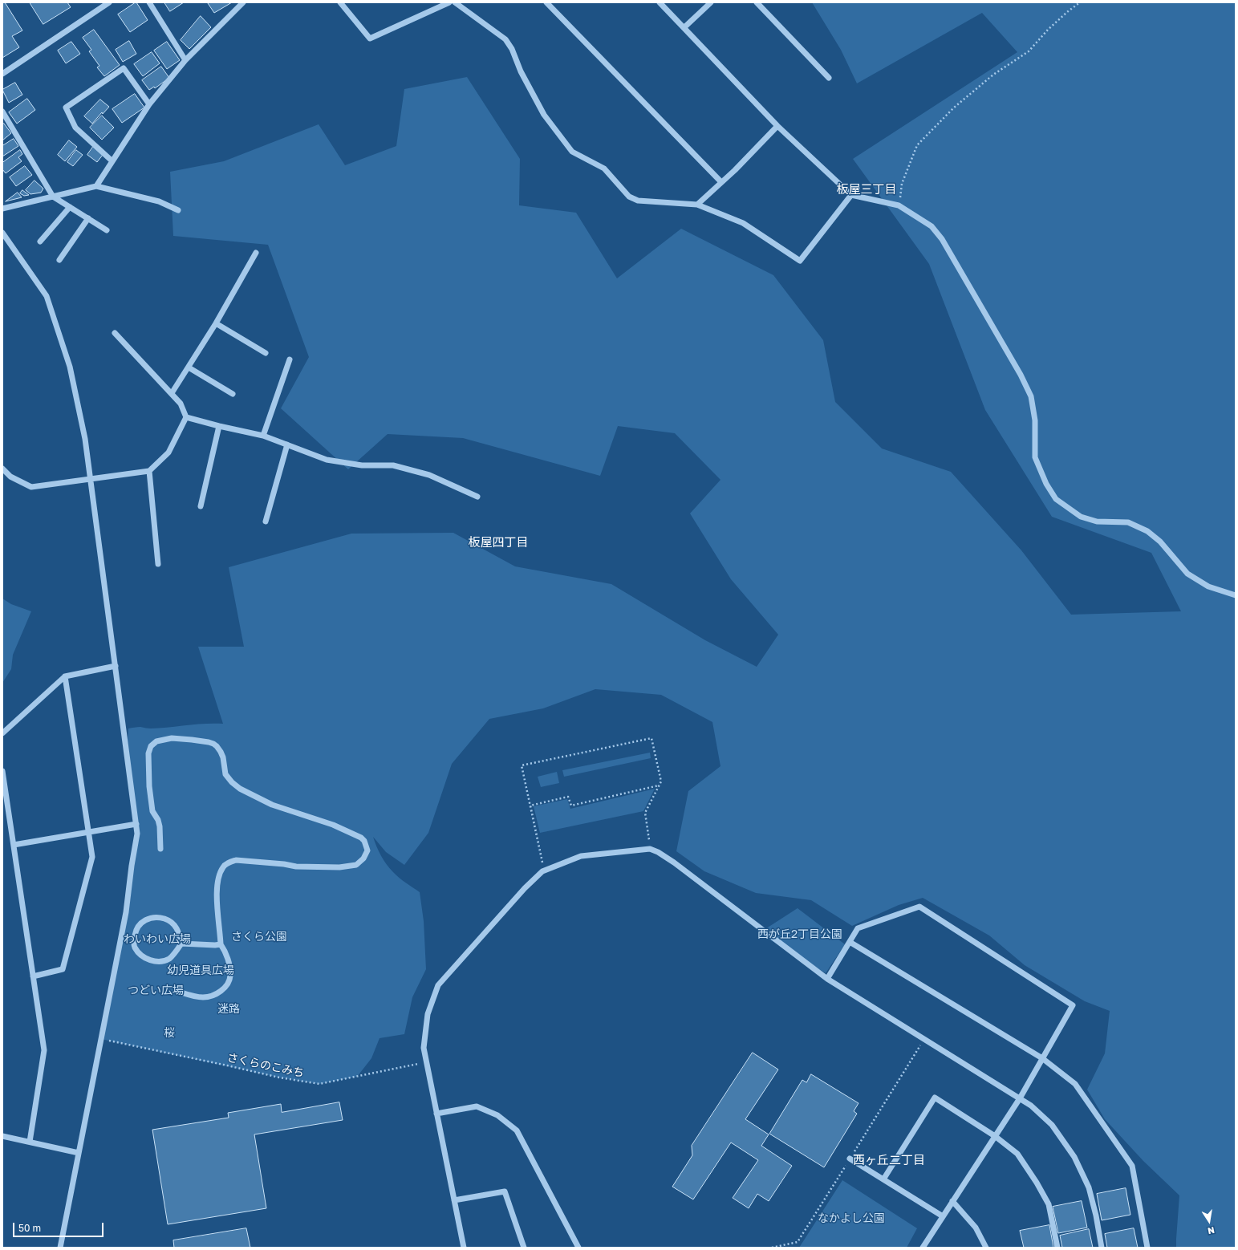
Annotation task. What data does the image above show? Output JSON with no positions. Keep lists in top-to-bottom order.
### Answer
{
  "streets": {
    "path": ["さくらのこみち"]
  },
  "districts": ["板屋三丁目", "板屋四丁目", "西ヶ丘二丁目"],
  "parks": [
    "西が丘2丁目公園",
    "さくら公園",
    "わいわい広場",
    "幼児道具広場",
    "つどい広場",
    "迷路",
    "桜",
    "なかよし公園"
  ],
  "scale_bar": "50 m",
  "north": "bottom"
}
